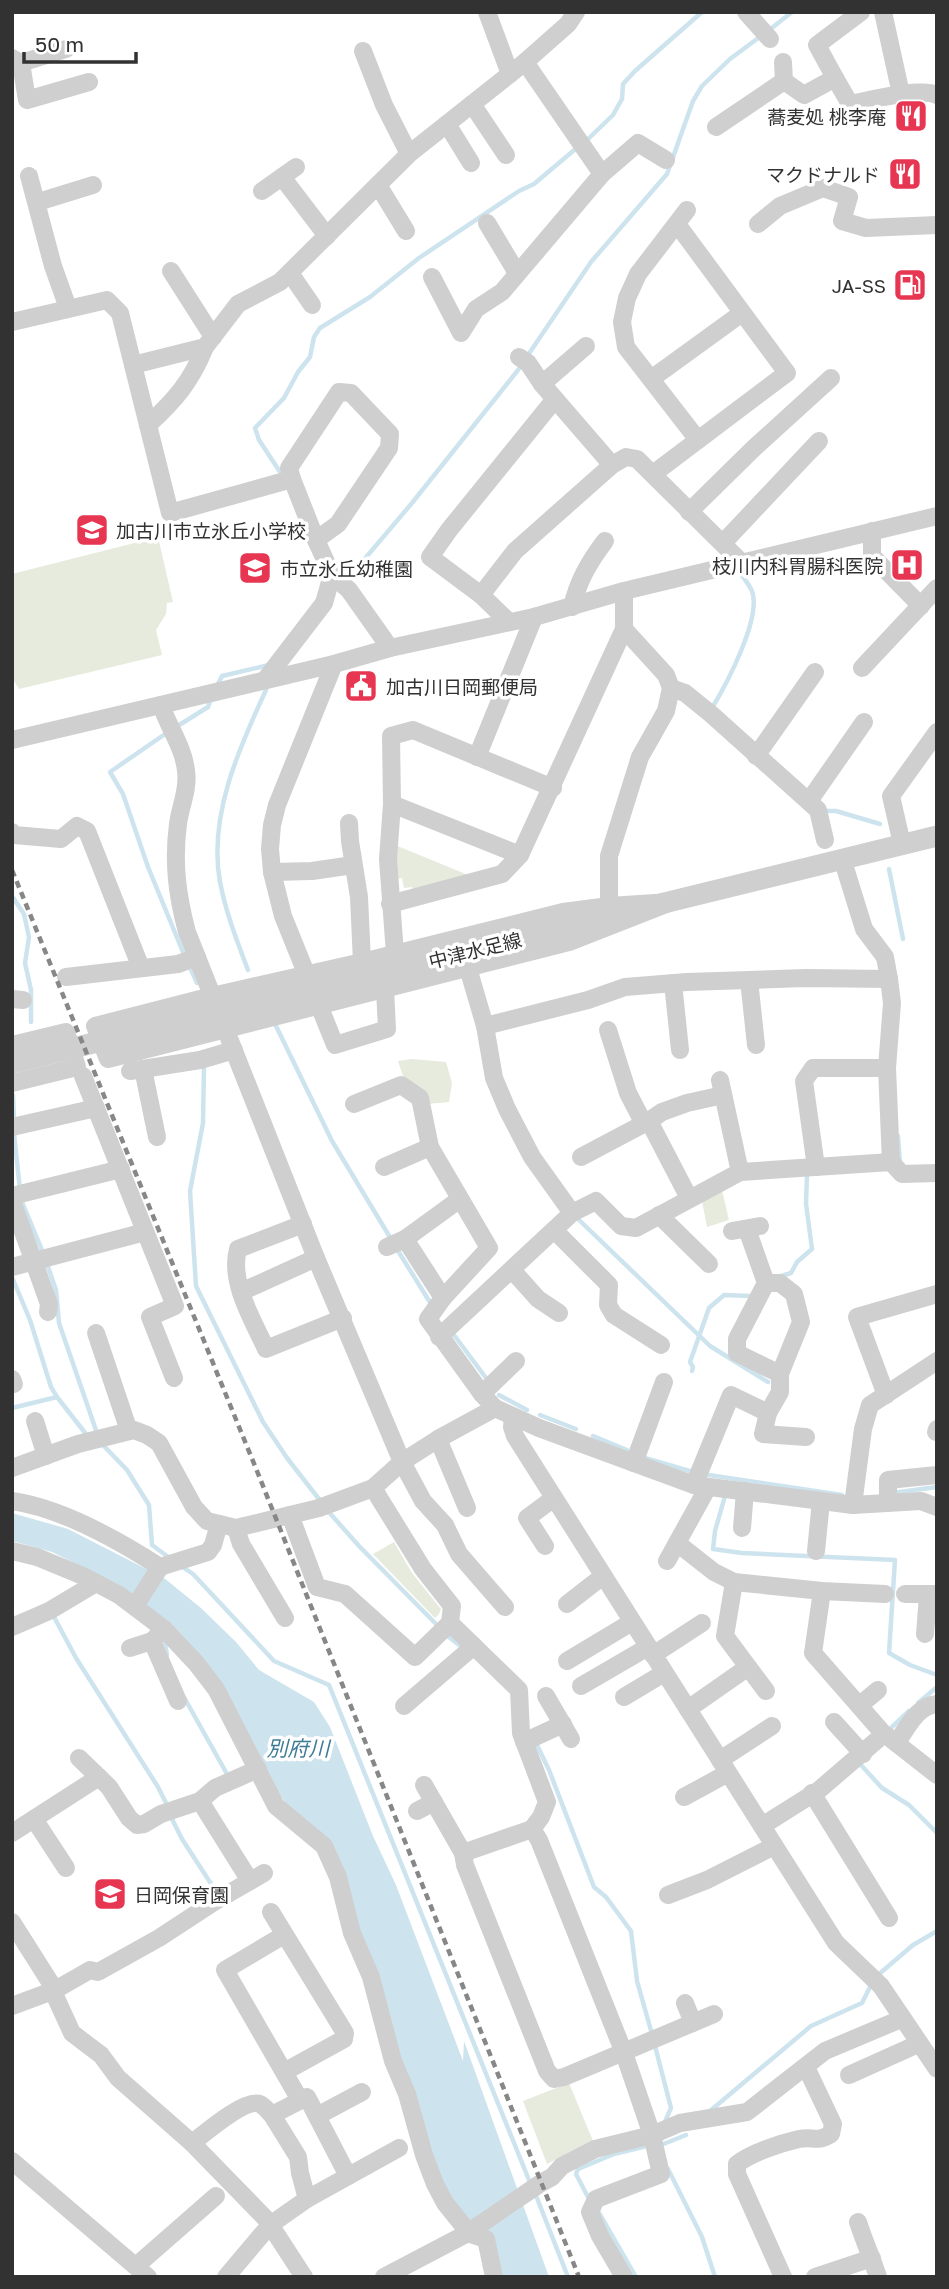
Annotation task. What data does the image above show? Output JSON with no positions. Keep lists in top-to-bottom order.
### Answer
{
  "streets": {
    "street": ["中津水足線"]
  },
  "water": ["別府川"],
  "places": {
    "restaurant": ["蕎麦処 桃李庵", "マクドナルド"],
    "fuel station": ["JA-SS"],
    "school or university": ["加古川市立氷丘小学校", "市立氷丘幼稚園", "日岡保育園"],
    "hospital": ["枝川内科胃腸科医院"],
    "public building": ["加古川日岡郵便局"]
  },
  "scale_bar": "50 m"
}
